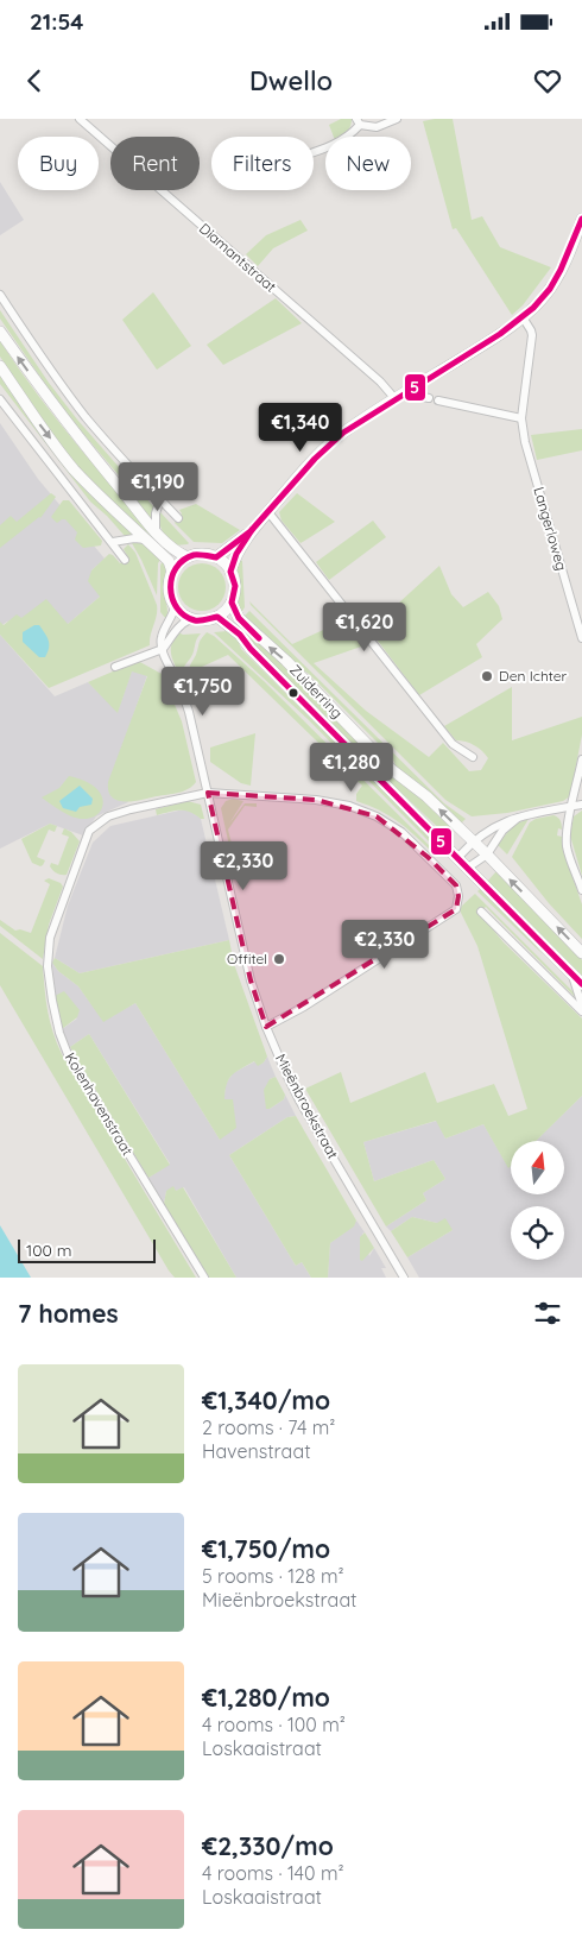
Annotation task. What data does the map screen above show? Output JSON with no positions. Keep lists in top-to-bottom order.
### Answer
{
  "streets": {
    "main road": ["Zuiderring"],
    "street": [
      "Diamantstraat",
      "Langerloweg",
      "Kolenhavenstraat",
      "Mieënbroekstraat"
    ]
  },
  "crossings": [
    ["Kolenhavenstraat", "Mieënbroekstraat"]
  ],
  "places": ["Den Ichter", "Offitel"],
  "lines": ["transit line 5"],
  "scale_bar": "100 m",
  "north": "top",
  "page": {
    "status": "21:54",
    "header": "Dwello",
    "chip": [
      "Buy",
      "Rent",
      "Filters",
      "New"
    ],
    "price": [
      "€1,340",
      "€1,190",
      "€1,620",
      "€1,750",
      "€1,280",
      "€2,330",
      "€2,330"
    ],
    "scale": "100 m",
    "heading": "7 homes",
    "list": [
      {
        "name": "€1,340/mo",
        "note": "2 rooms · 74 m² · Havenstraat"
      },
      {
        "name": "€1,750/mo",
        "note": "5 rooms · 128 m² · Mieënbroekstraat"
      },
      {
        "name": "€1,280/mo",
        "note": "4 rooms · 100 m² · Loskaaistraat"
      },
      {
        "name": "€2,330/mo",
        "note": "4 rooms · 140 m² · Loskaaistraat"
      }
    ]
  }
}
